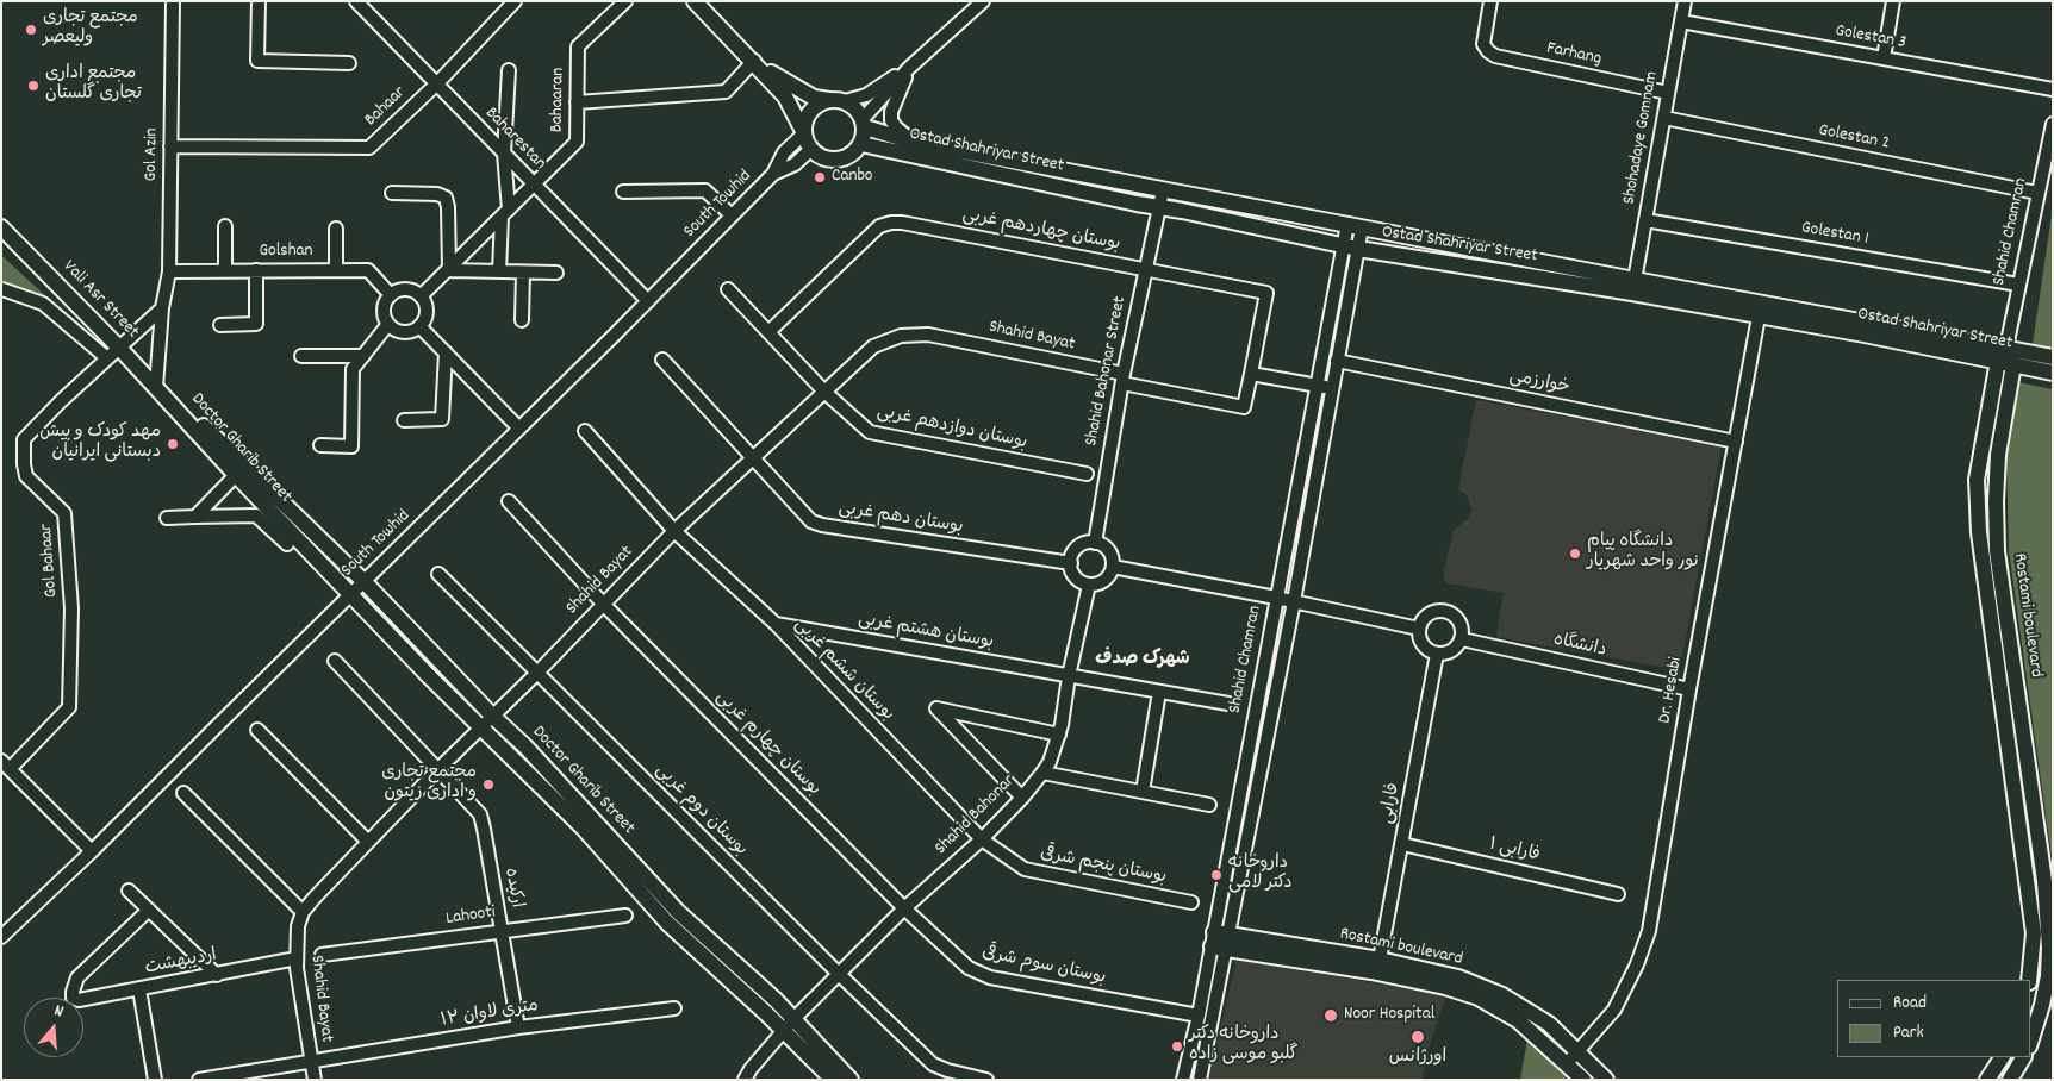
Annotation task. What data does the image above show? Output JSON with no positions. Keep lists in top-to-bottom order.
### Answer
{
  "streets": {
    "main road": [
      "Ostad Shahriyar Street",
      "Vali Asr Street",
      "Doctor Gharib Street",
      "Rostami boulevard"
    ],
    "street": [
      "Golestan 3",
      "Farhang",
      "Bahaaran",
      "Bahaar",
      "Shohadaye Gomnam",
      "Golestan 2",
      "Baharestan",
      "Gol Azin",
      "South Towhid",
      "بوستان چهاردهم غربی",
      "Shahid Chamran",
      "Golestan 1",
      "Golshan",
      "Shahid Bayat",
      "Shahid Bahonar Street",
      "خوارزمی",
      "بوستان دوازدهم غربی",
      "بوستان دهم غربی",
      "Gol Bahaar",
      "بوستان هشتم غربی",
      "دانشگاه",
      "بوستان ششم غربی",
      "Dr. Hesabi",
      "بوستان چهارم غربی",
      "فارابی",
      "بوستان دوم غربی",
      "Shahid Bahonar",
      "فارابی ۱",
      "بوستان پنجم شرقی",
      "ارکیده",
      "Lahooti",
      "اردیبهشت",
      "بوستان سوم شرقی",
      "۱۲ متری لاوان"
    ]
  },
  "crossings": [
    ["Golestan 3", "Shohadaye Gomnam"],
    ["Farhang", "Shohadaye Gomnam"],
    ["Bahaaran", "Baharestan"],
    ["Bahaaran", "Golshan"],
    ["Bahaar", "Baharestan"],
    ["Bahaar", "Gol Azin"],
    ["Shohadaye Gomnam", "Golestan 2"],
    ["Shohadaye Gomnam", "Ostad Shahriyar Street"],
    ["Shohadaye Gomnam", "Golestan 1"],
    ["Golestan 2", "Shahid Chamran"],
    ["Baharestan", "South Towhid"],
    ["Ostad Shahriyar Street", "South Towhid"],
    ["Ostad Shahriyar Street", "Shahid Chamran"],
    ["Ostad Shahriyar Street", "Shahid Bahonar Street"],
    ["Ostad Shahriyar Street", "Rostami boulevard"],
    ["Ostad Shahriyar Street", "Dr. Hesabi"],
    ["Gol Azin", "Golshan"],
    ["Gol Azin", "Vali Asr Street"],
    ["South Towhid", "Doctor Gharib Street"],
    ["بوستان چهاردهم غربی", "Shahid Bayat"],
    ["بوستان چهاردهم غربی", "Shahid Bahonar Street"],
    ["بوستان چهاردهم غربی", "بوستان دوازدهم غربی"],
    ["Shahid Chamran", "Golestan 1"],
    ["Shahid Chamran", "خوارزمی"],
    ["Shahid Chamran", "Rostami boulevard"],
    ["Shahid Chamran", "بوستان سوم شرقی"],
    ["Vali Asr Street", "Doctor Gharib Street"],
    ["Vali Asr Street", "Gol Bahaar"],
    ["Shahid Bayat", "Shahid Bahonar Street"],
    ["Shahid Bayat", "بوستان دوازدهم غربی"],
    ["Shahid Bayat", "Doctor Gharib Street"],
    ["Shahid Bayat", "بوستان دهم غربی"],
    ["Shahid Bayat", "بوستان ششم غربی"],
    ["Shahid Bayat", "بوستان چهارم غربی"],
    ["Shahid Bayat", "بوستان دوم غربی"],
    ["Shahid Bayat", "ارکیده"],
    ["Shahid Bayat", "اردیبهشت"],
    ["Shahid Bayat", "۱۲ متری لاوان"],
    ["Shahid Bahonar Street", "بوستان دهم غربی"],
    ["Shahid Bahonar Street", "Shahid Bahonar"],
    ["خوارزمی", "Dr. Hesabi"],
    ["Doctor Gharib Street", "Shahid Bahonar"],
    ["بوستان دهم غربی", "Shahid Bahonar"],
    ["Rostami boulevard", "Dr. Hesabi"],
    ["Rostami boulevard", "فارابی"],
    ["بوستان هشتم غربی", "بوستان ششم غربی"],
    ["بوستان هشتم غربی", "Shahid Bahonar"],
    ["دانشگاه", "Dr. Hesabi"],
    ["دانشگاه", "فارابی"],
    ["بوستان ششم غربی", "Shahid Bahonar"],
    ["بوستان ششم غربی", "بوستان پنجم شرقی"],
    ["بوستان چهارم غربی", "Shahid Bahonar"],
    ["بوستان چهارم غربی", "بوستان سوم شرقی"],
    ["فارابی", "فارابی ۱"],
    ["بوستان دوم غربی", "Shahid Bahonar"],
    ["Shahid Bahonar", "بوستان پنجم شرقی"],
    ["Shahid Bahonar", "بوستان سوم شرقی"],
    ["ارکیده", "Lahooti"],
    ["ارکیده", "۱۲ متری لاوان"]
  ],
  "districts": ["شهرک صدف"],
  "places": [
    "مجتمع تجاری ولیعصر",
    "مجتمع اداری تجاری گلستان",
    "Canbo",
    "مهد کودک و پیش دبستانی ایرانیان",
    "دانشگاه پیام نور واحد شهریار",
    "مجتمع تجاری و اداری زیتون",
    "داروخانه دکتر لامی",
    "Noor Hospital",
    "اورژانس",
    "داروخانه دکتر گلبو موسی زاده"
  ],
  "legend": ["Road", "Park"],
  "north": "top"
}
